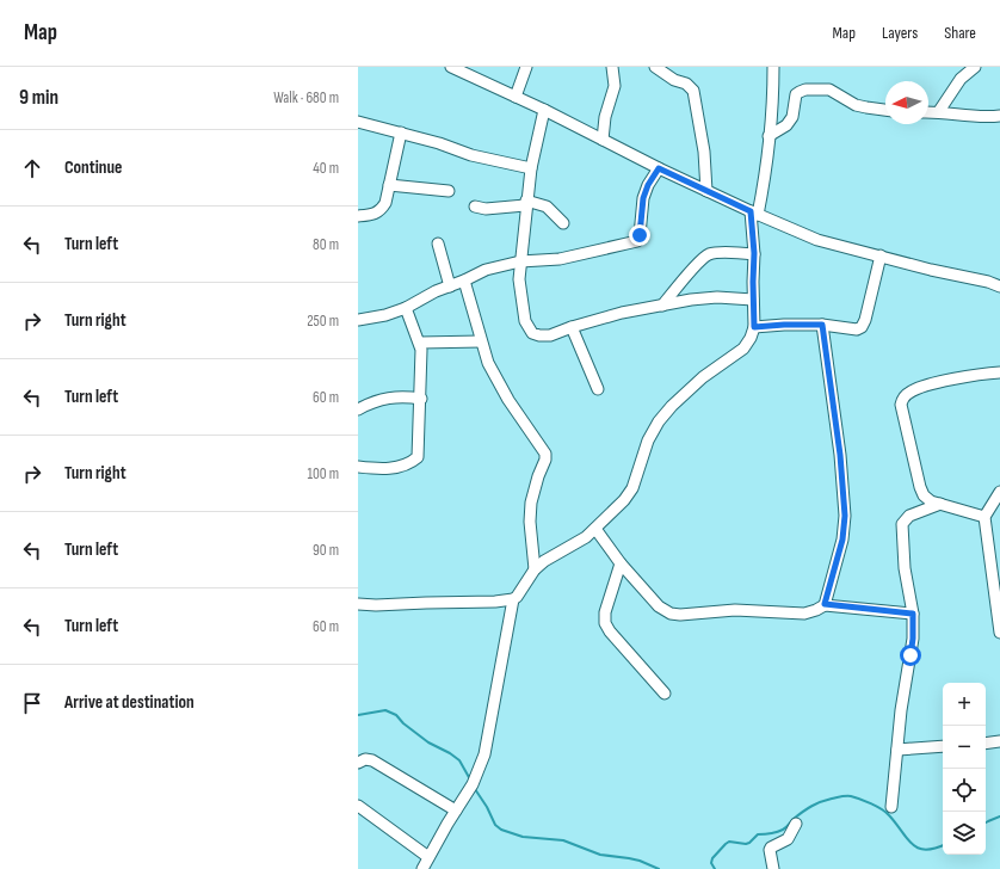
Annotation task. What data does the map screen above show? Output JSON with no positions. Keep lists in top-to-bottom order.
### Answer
{
  "north": "left",
  "page": {
    "header": "Map",
    "nav": ["Map", "Layers", "Share"],
    "heading": ["9 min", "Walk · 680 m"],
    "list": [
      ["Continue", "40 m"],
      ["Turn left", "80 m"],
      ["Turn right", "250 m"],
      ["Turn left", "60 m"],
      ["Turn right", "100 m"],
      ["Turn left", "90 m"],
      ["Turn left", "60 m"],
      "Arrive at destination"
    ],
    "map_buttons": ["+", "−"]
  }
}
